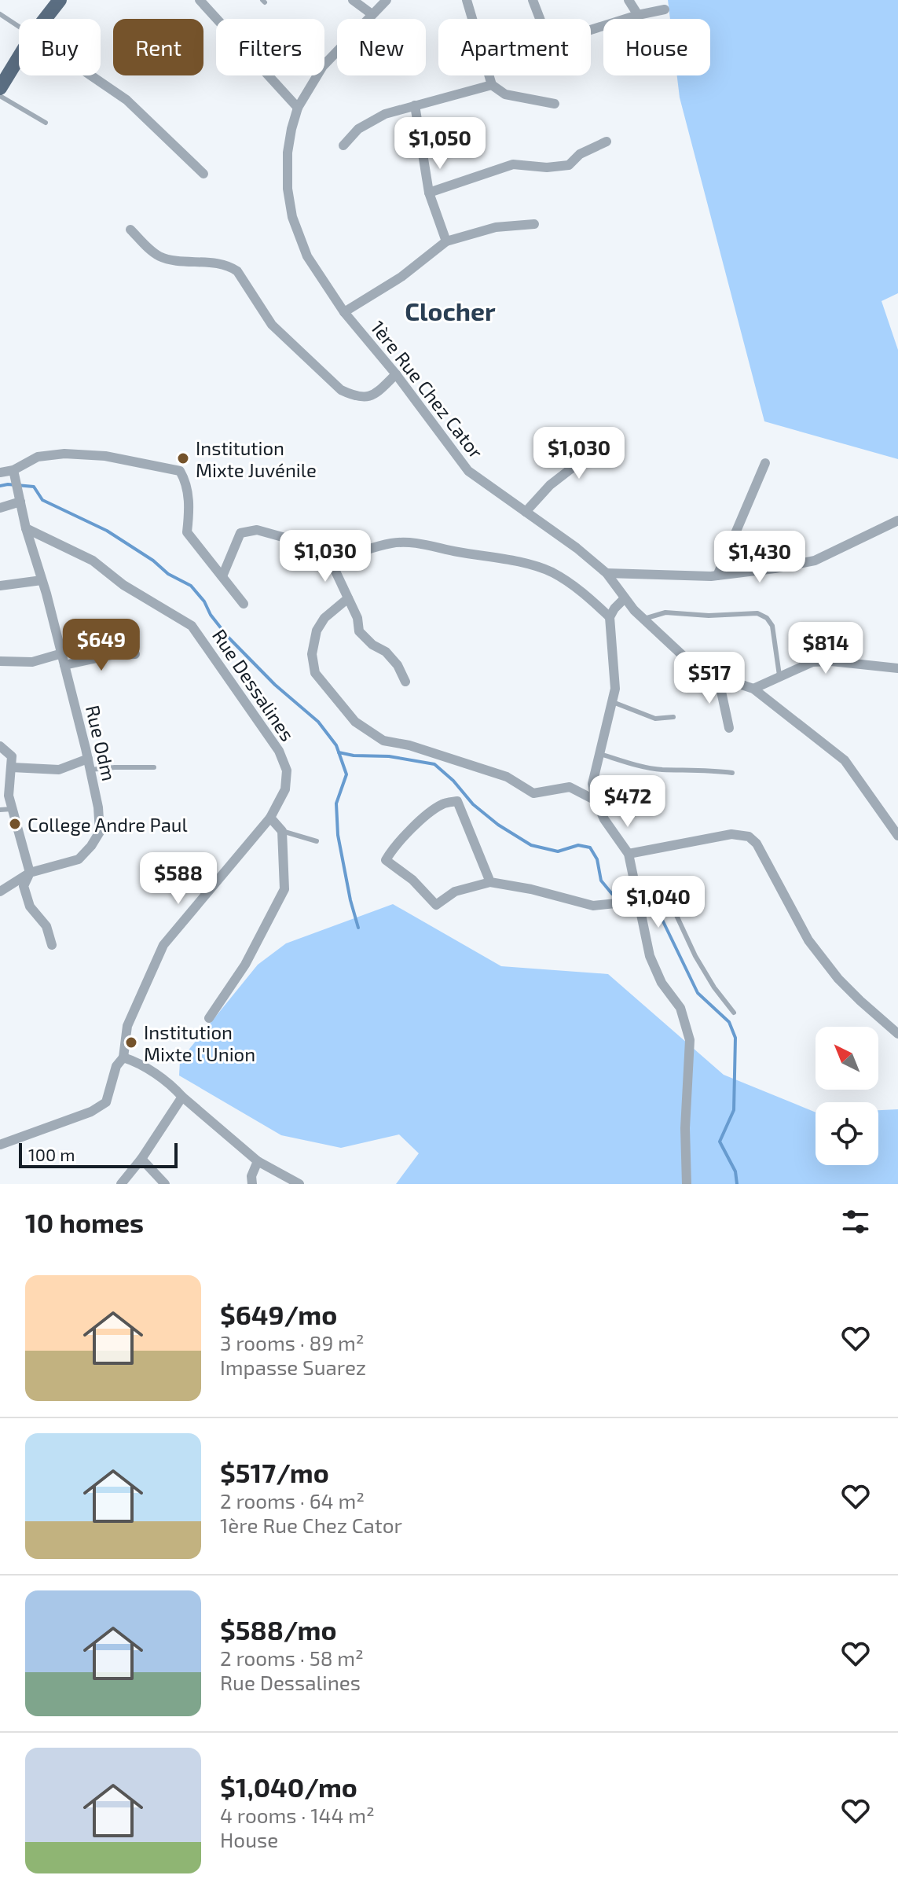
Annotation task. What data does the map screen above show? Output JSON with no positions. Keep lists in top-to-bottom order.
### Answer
{
  "streets": {
    "street": ["1ère Rue Chez Cator", "Rue Dessalines", "Rue Odm"]
  },
  "crossings": [
    ["Rue Dessalines", "Rue Odm"]
  ],
  "districts": ["Clocher"],
  "places": ["Institution Mixte Juvénile", "College Andre Paul", "Institution Mixte l'Union"],
  "scale_bar": "100 m",
  "north": "top left",
  "page": {
    "chip": [
      "Buy",
      "Rent",
      "Filters",
      "New",
      "Apartment",
      "House"
    ],
    "price": [
      "$1,050",
      "$1,030",
      "$1,030",
      "$1,430",
      "$649",
      "$814",
      "$517",
      "$472",
      "$588",
      "$1,040"
    ],
    "scale": "100 m",
    "heading": "10 homes",
    "list": [
      {
        "name": "$649/mo",
        "note": "3 rooms · 89 m² · Impasse Suarez"
      },
      {
        "name": "$517/mo",
        "note": "2 rooms · 64 m² · 1ère Rue Chez Cator"
      },
      {
        "name": "$588/mo",
        "note": "2 rooms · 58 m² · Rue Dessalines"
      },
      {
        "name": "$1,040/mo",
        "note": "4 rooms · 144 m² · House"
      }
    ]
  }
}
